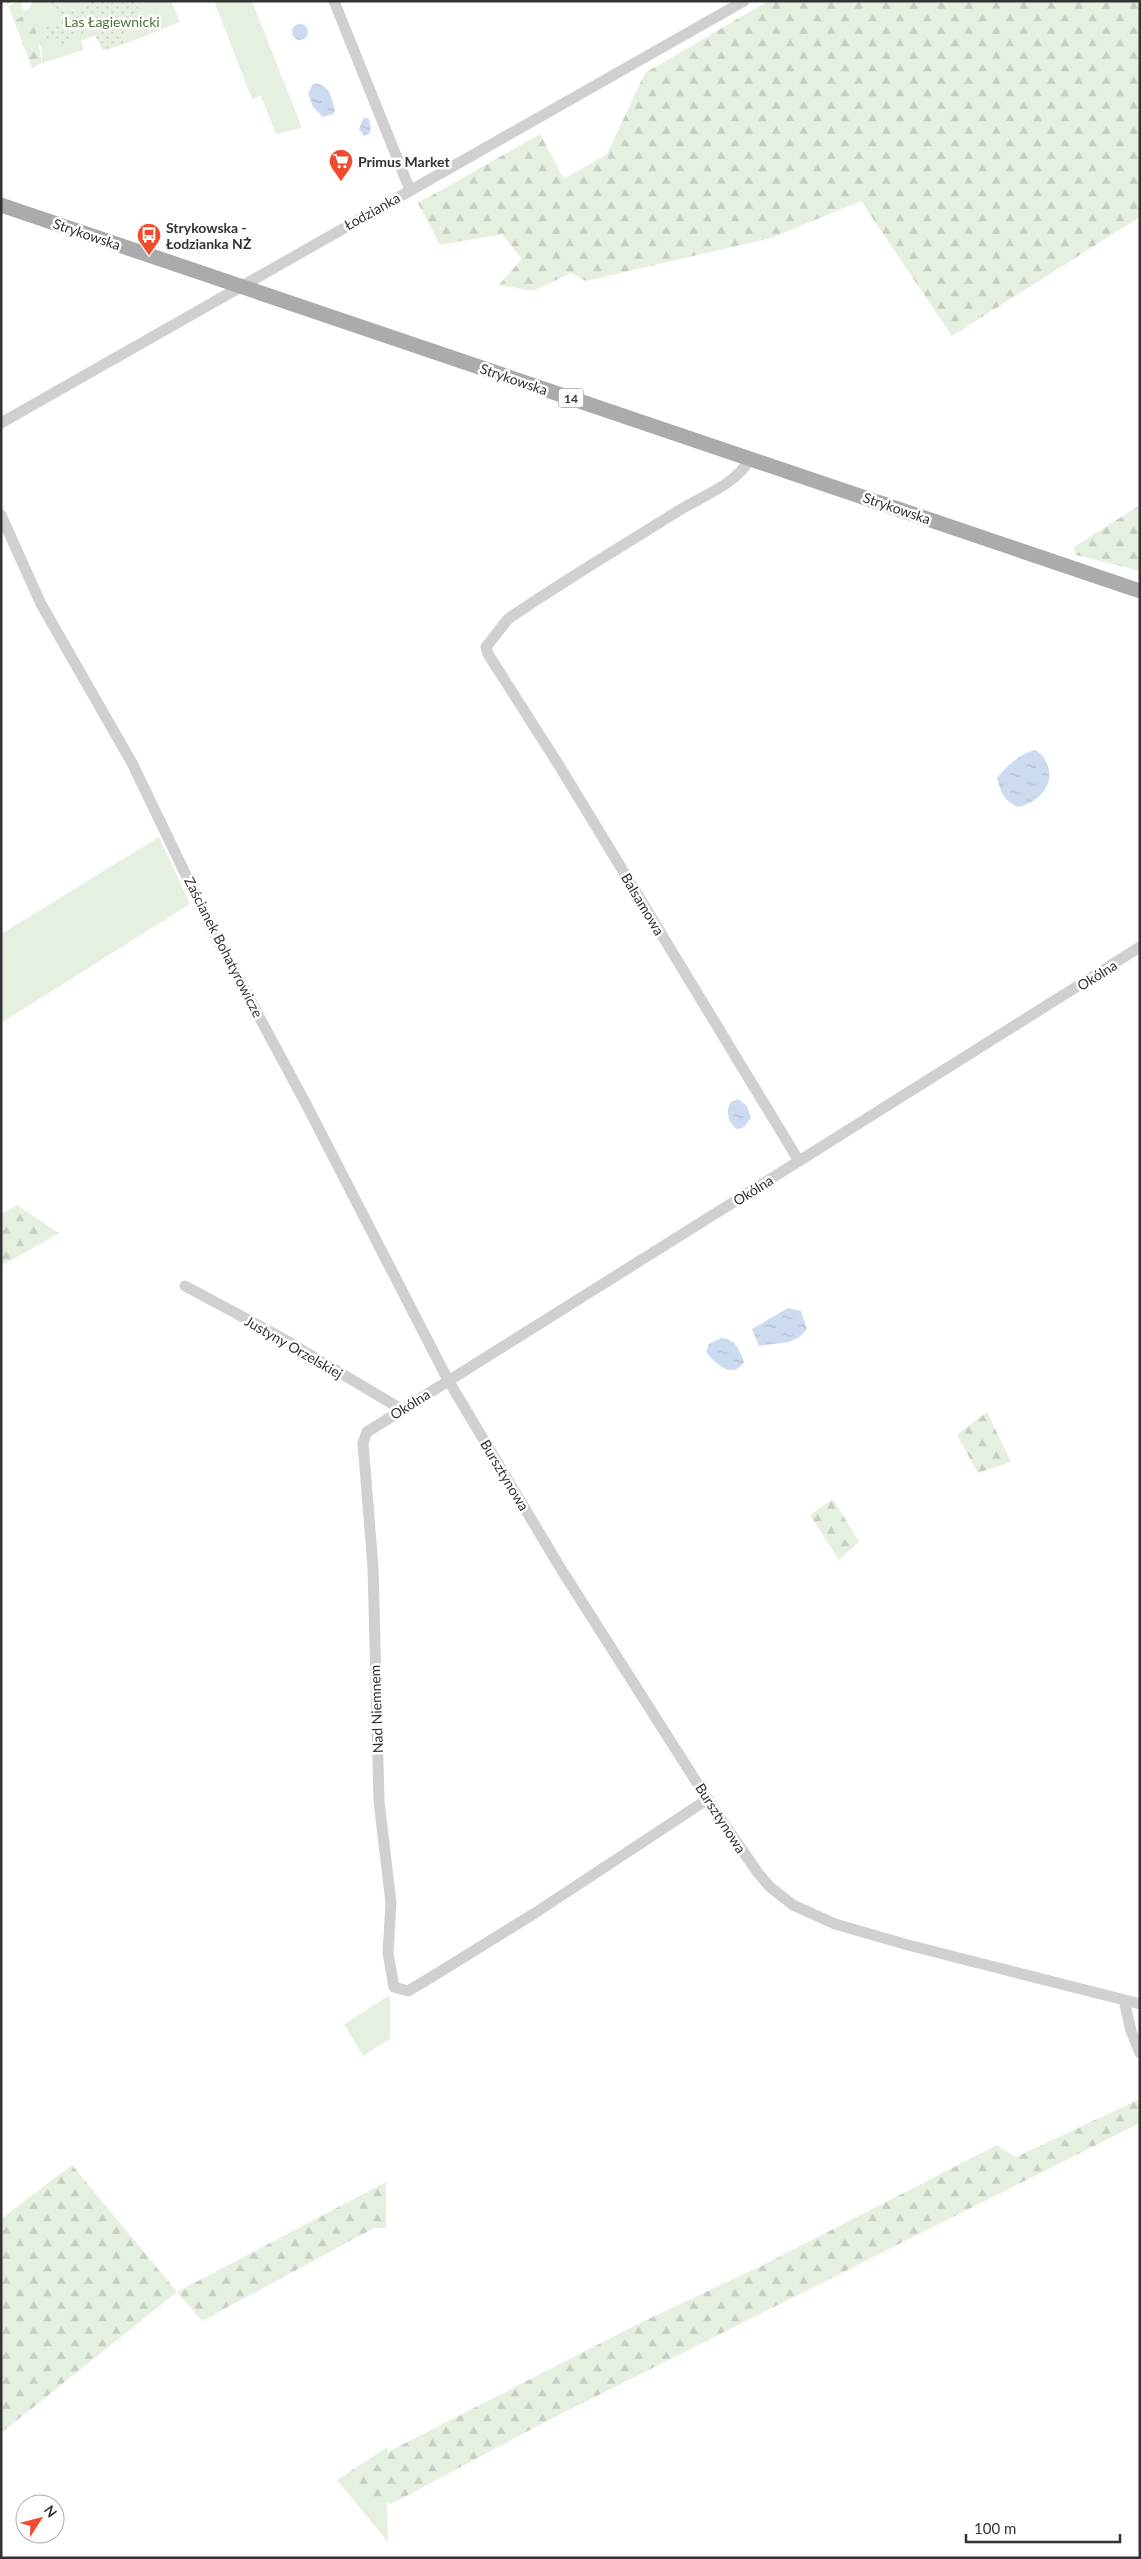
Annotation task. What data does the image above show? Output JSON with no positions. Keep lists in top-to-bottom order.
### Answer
{
  "streets": {
    "main road": ["Strykowska", "14"],
    "street": [
      "Łodzianka",
      "Balsamowa",
      "Zaścianek Bohatyrowicze",
      "Okólna",
      "Justyny Orzelskiej",
      "Bursztynowa",
      "Nad Niemnem"
    ]
  },
  "crossings": [
    ["Łodzianka", "Strykowska"],
    ["Strykowska", "Balsamowa"],
    ["Balsamowa", "Okólna"],
    ["Zaścianek Bohatyrowicze", "Okólna"],
    ["Zaścianek Bohatyrowicze", "Bursztynowa"],
    ["Okólna", "Justyny Orzelskiej"],
    ["Okólna", "Bursztynowa"],
    ["Okólna", "Nad Niemnem"],
    ["Bursztynowa", "Nad Niemnem"]
  ],
  "parks": ["Las Łagiewnicki"],
  "places": {
    "supermarket": ["Primus Market"],
    "bus stop": ["Strykowska - Łodzianka NŻ"]
  },
  "scale_bar": "100 m",
  "north": "top right"
}
